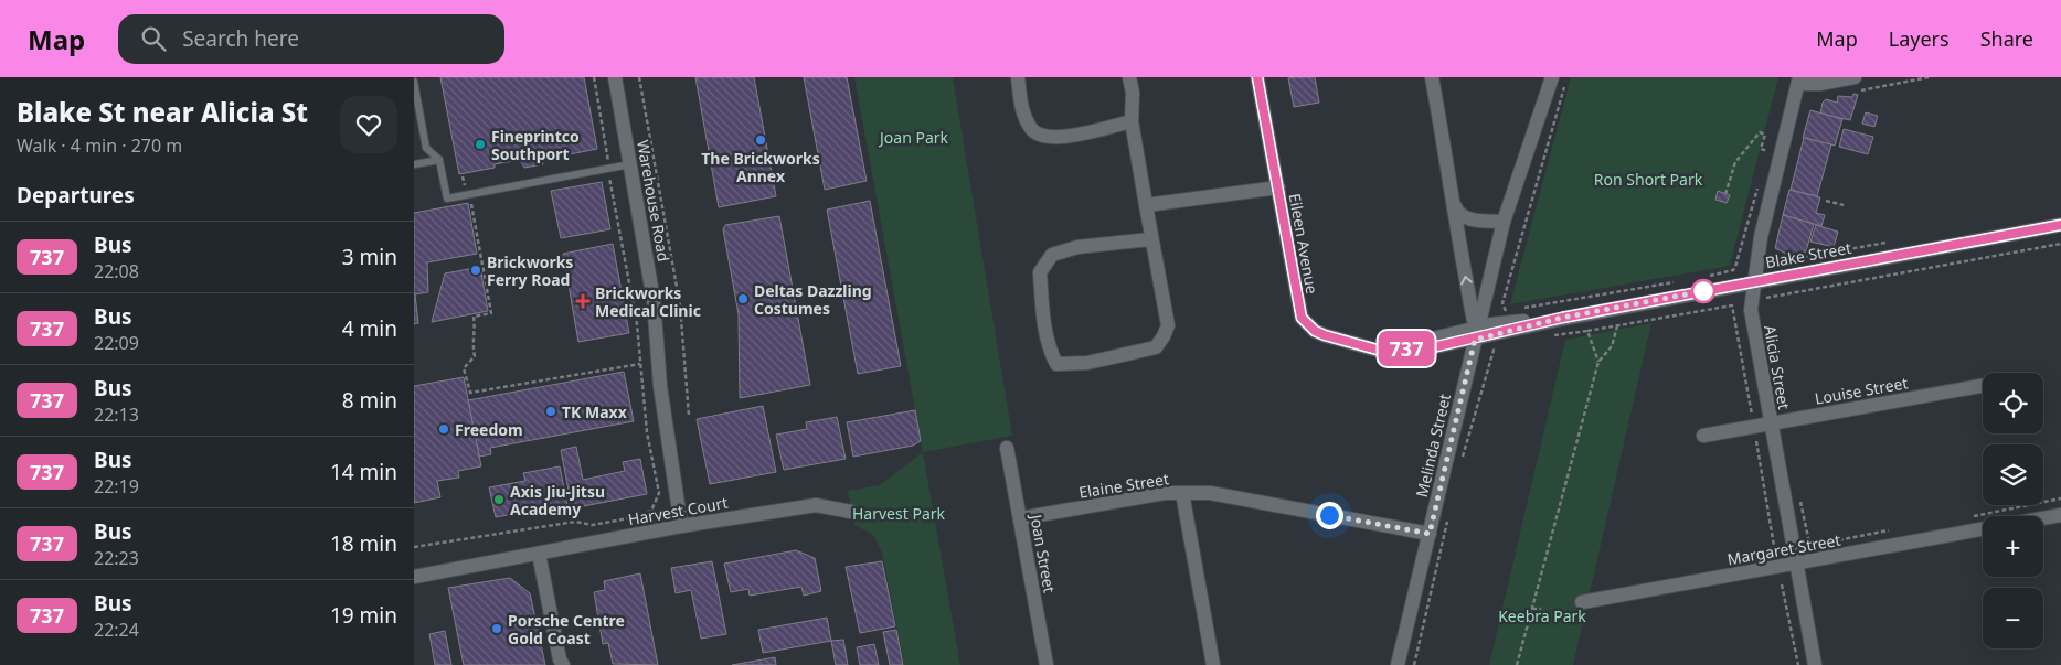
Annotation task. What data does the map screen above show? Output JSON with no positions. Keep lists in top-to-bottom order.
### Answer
{
  "streets": {
    "street": [
      "Warehouse Road",
      "Eileen Avenue",
      "Blake Street",
      "Alicia Street",
      "Louise Street",
      "Melinda Street",
      "Elaine Street",
      "Harvest Court",
      "Margaret Street",
      "Joan Street"
    ]
  },
  "crossings": [
    ["Warehouse Road", "Harvest Court"],
    ["Eileen Avenue", "Blake Street"],
    ["Blake Street", "Alicia Street"],
    ["Blake Street", "Melinda Street"],
    ["Alicia Street", "Louise Street"],
    ["Alicia Street", "Margaret Street"],
    ["Melinda Street", "Elaine Street"],
    ["Elaine Street", "Joan Street"]
  ],
  "parks": [
    "Joan Park",
    "Ron Short Park",
    "Harvest Park",
    "Keebra Park"
  ],
  "places": {
    "other": [
      "The Brickworks Annex",
      "Fineprintco Southport",
      "Brickworks Ferry Road",
      "Deltas Dazzling Costumes",
      "TK Maxx",
      "Freedom",
      "Axis Jiu-Jitsu Academy",
      "Porsche Centre Gold Coast"
    ],
    "health": ["Brickworks Medical Clinic"]
  },
  "lines": ["bus line 737"],
  "page": {
    "header": "Map",
    "search": "Search here",
    "nav": ["Map", "Layers", "Share"],
    "heading": [
      ["Blake St near Alicia St", "Walk · 4 min · 270 m"],
      "Departures"
    ],
    "on_map": "737",
    "list": [
      {
        "mark": "737",
        "name": "Bus",
        "note": "22:08",
        "value": "3 min"
      },
      {
        "mark": "737",
        "name": "Bus",
        "note": "22:09",
        "value": "4 min"
      },
      {
        "mark": "737",
        "name": "Bus",
        "note": "22:13",
        "value": "8 min"
      },
      {
        "mark": "737",
        "name": "Bus",
        "note": "22:19",
        "value": "14 min"
      },
      {
        "mark": "737",
        "name": "Bus",
        "note": "22:23",
        "value": "18 min"
      },
      {
        "mark": "737",
        "name": "Bus",
        "note": "22:24",
        "value": "19 min"
      }
    ],
    "map_buttons": ["+", "−"]
  }
}
